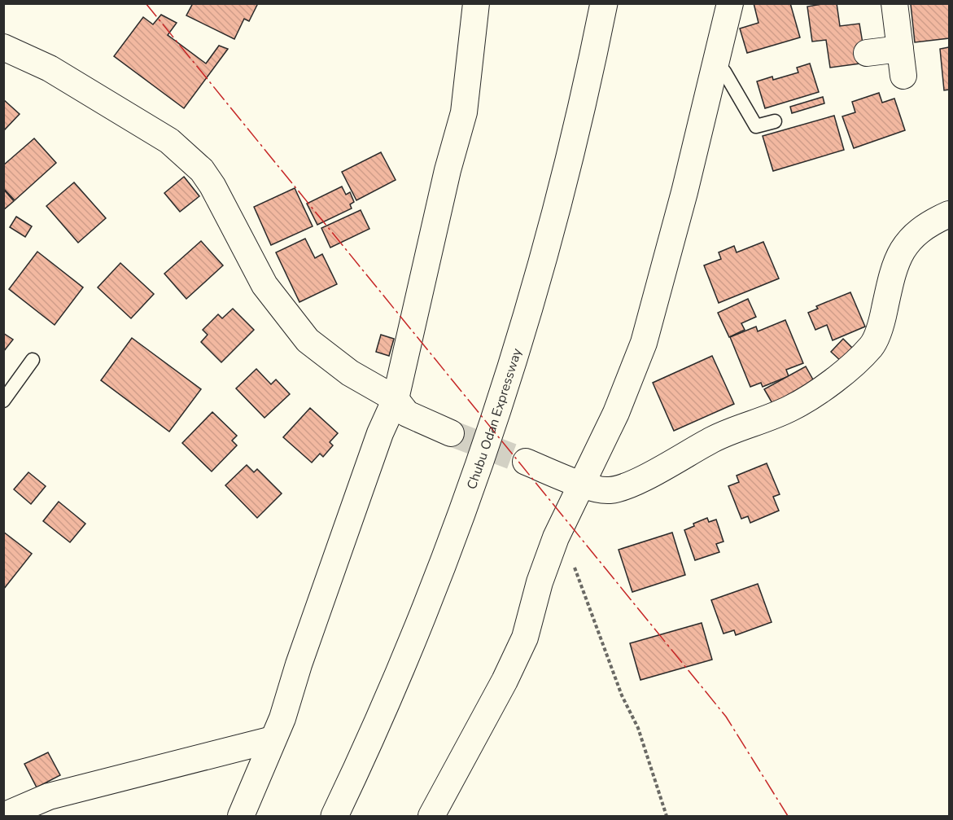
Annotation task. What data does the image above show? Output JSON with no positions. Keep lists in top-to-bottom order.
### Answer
{
  "streets": {
    "highway": ["Chubu Odan Expressway"]
  }
}
